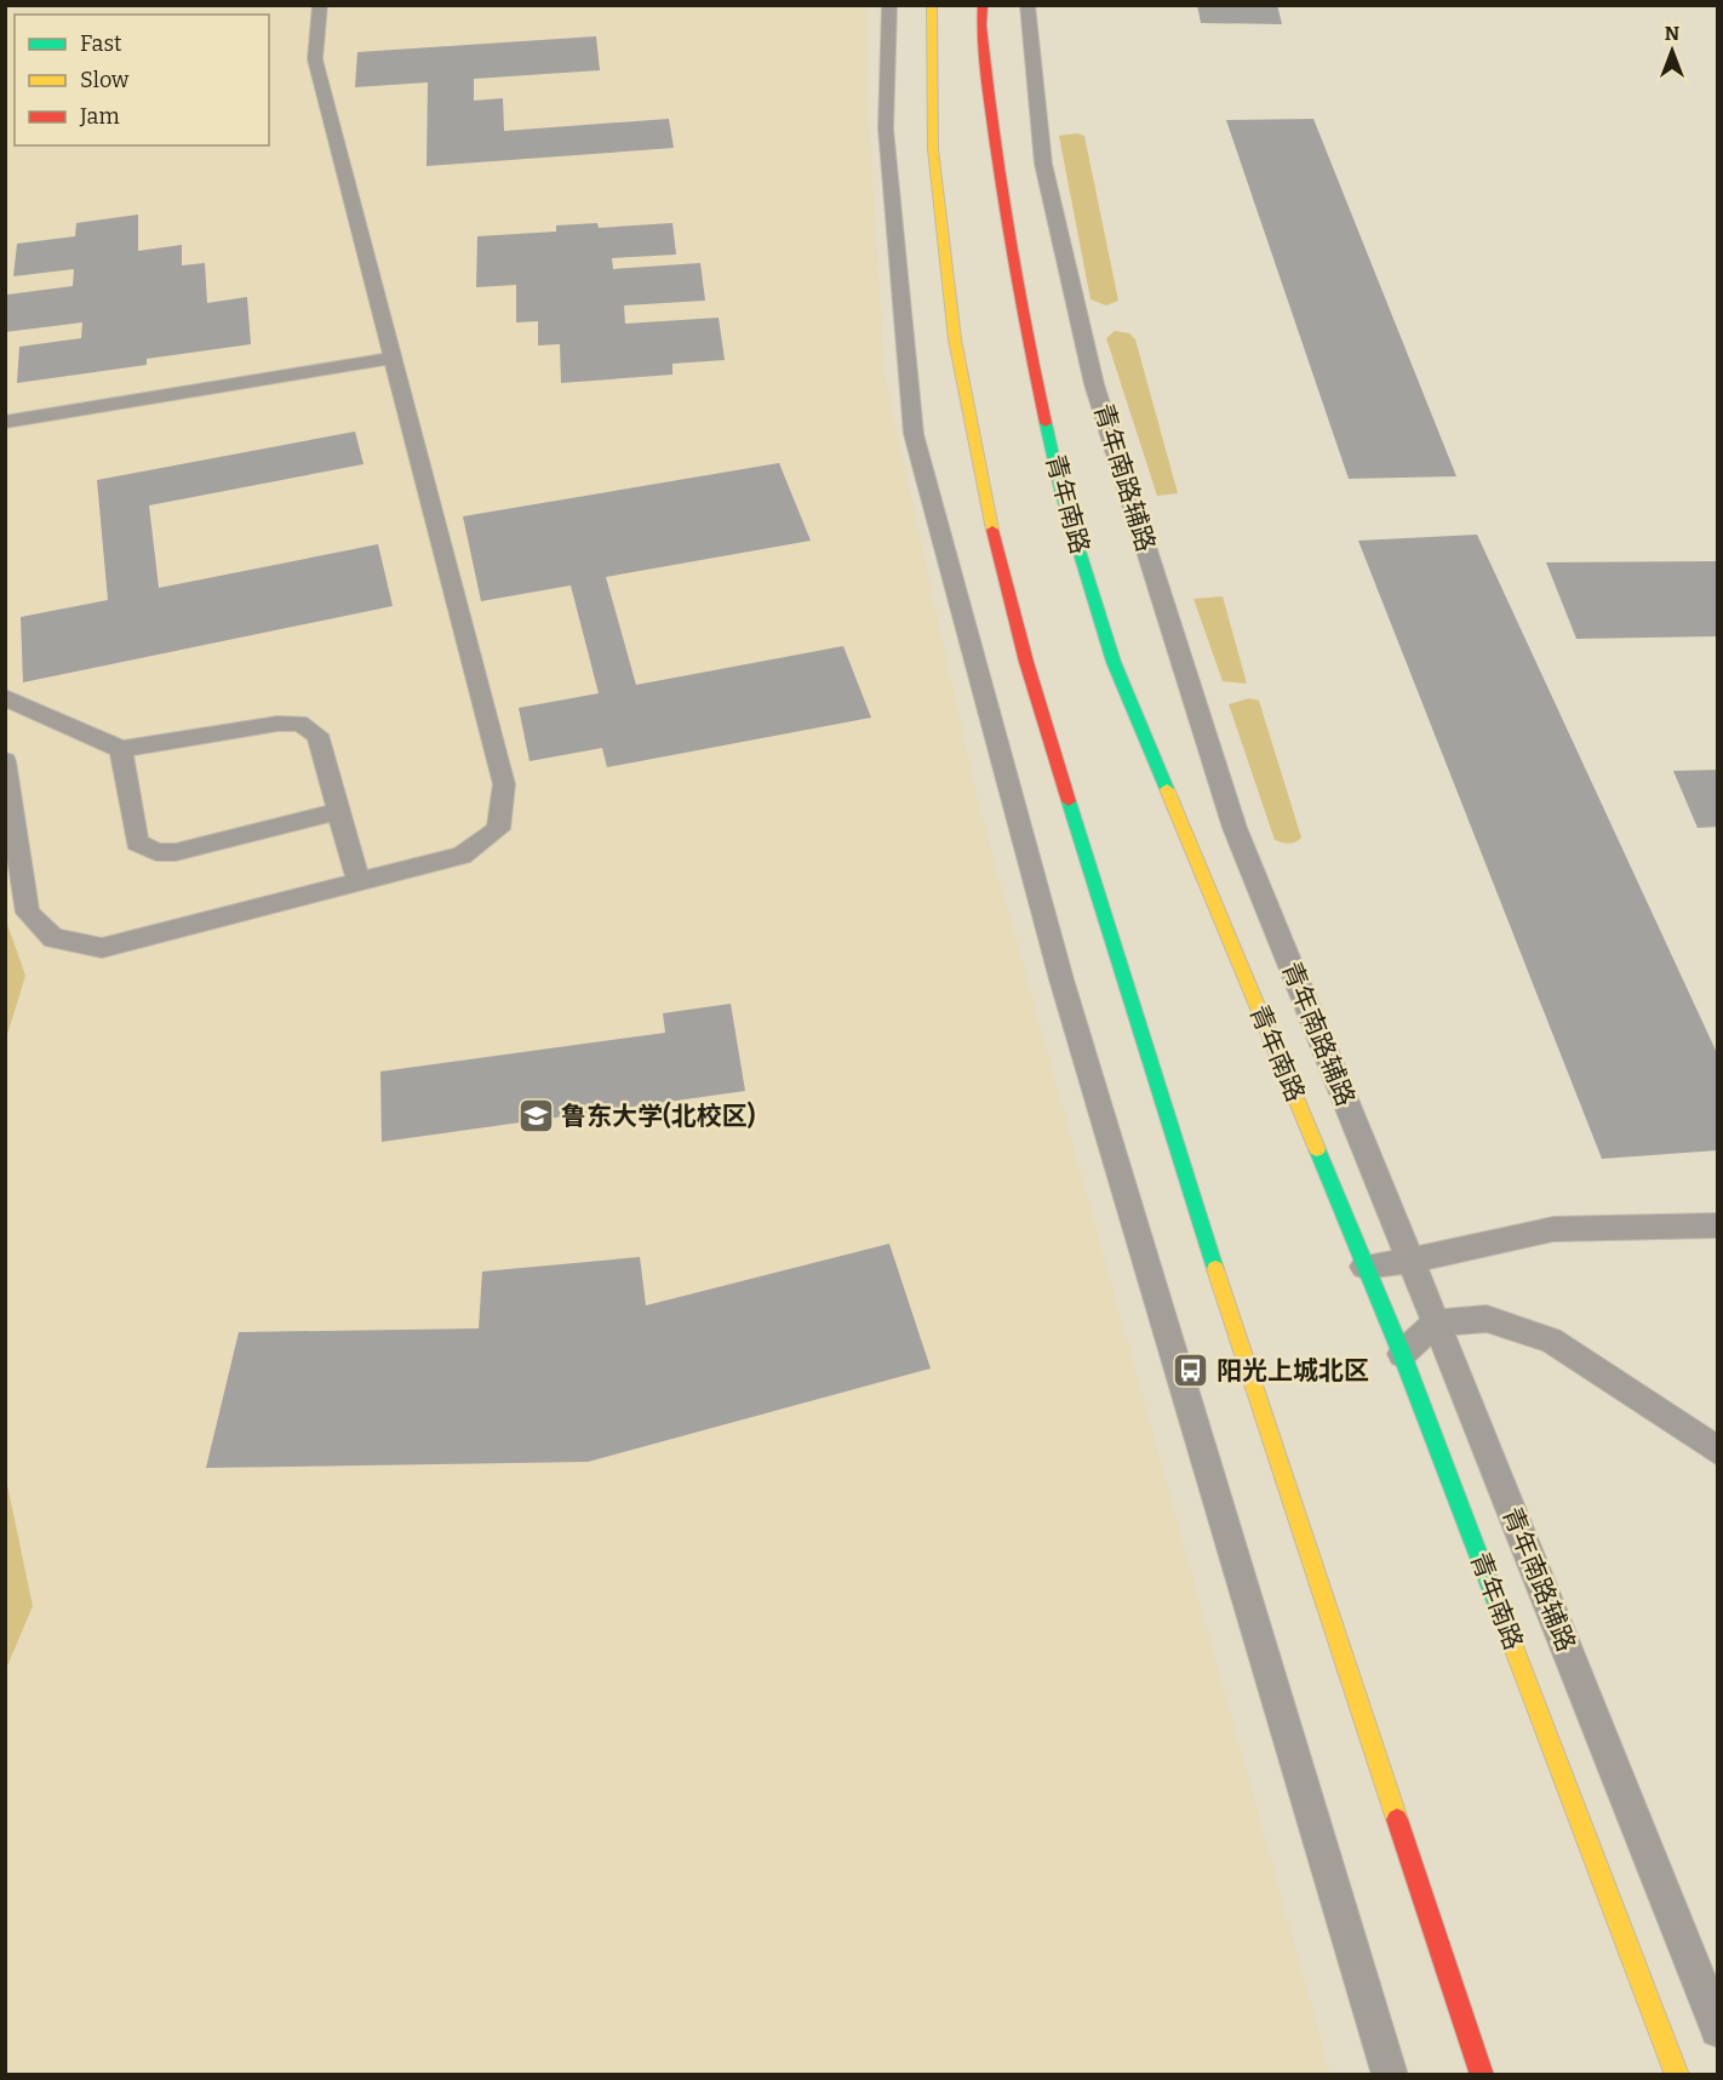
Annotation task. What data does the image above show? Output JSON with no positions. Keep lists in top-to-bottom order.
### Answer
{
  "streets": {
    "main road": ["青年南路"],
    "lane": ["青年南路辅路"]
  },
  "places": {
    "school or university": ["鲁东大学(北校区)"],
    "bus stop": ["阳光上城北区"]
  },
  "legend": ["Fast", "Slow", "Jam"],
  "north": "top"
}
